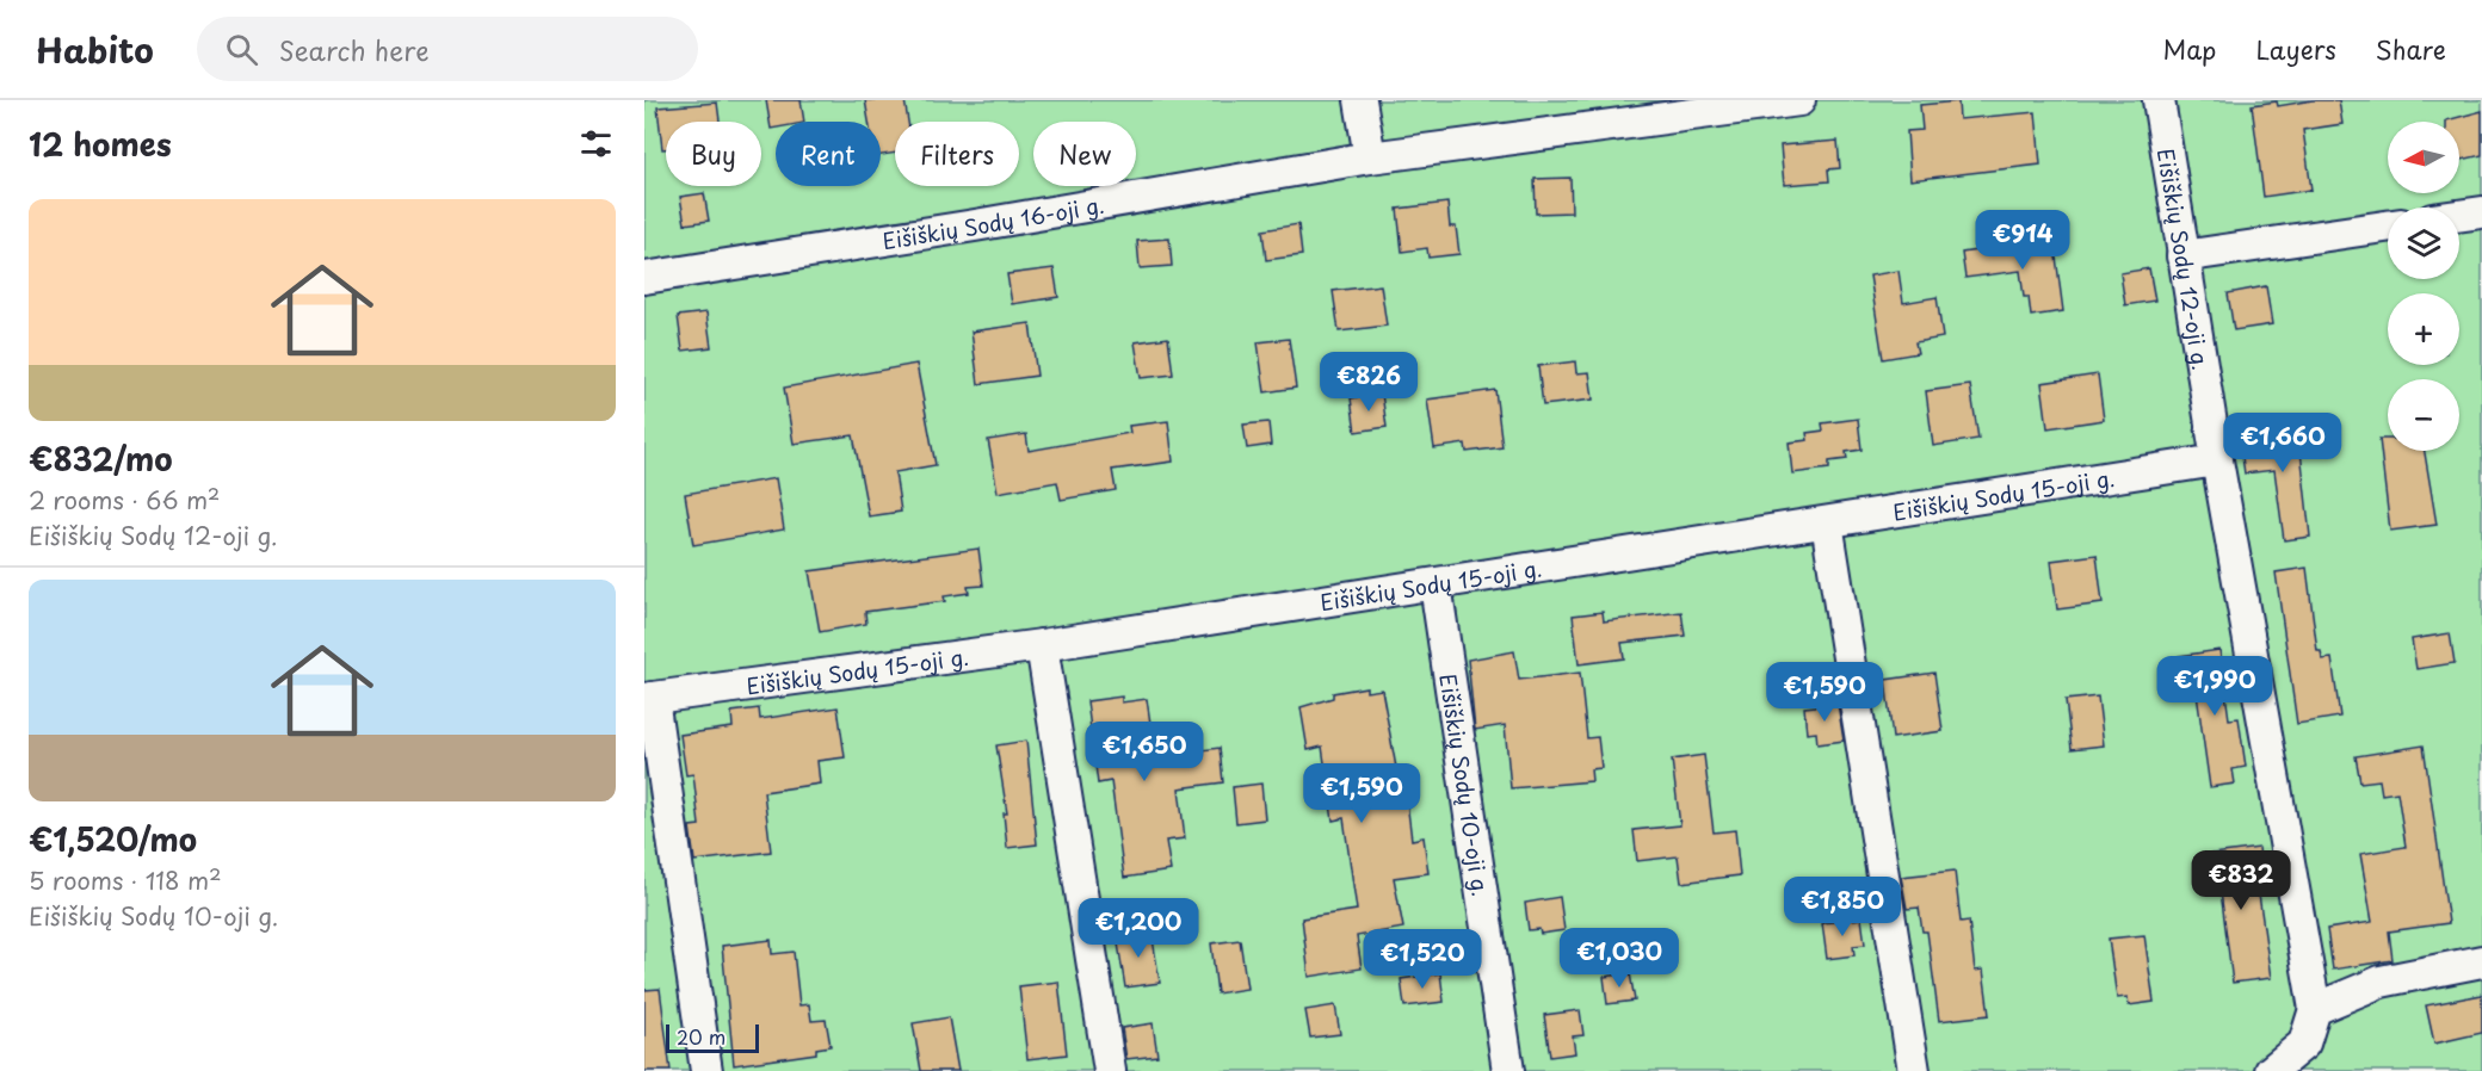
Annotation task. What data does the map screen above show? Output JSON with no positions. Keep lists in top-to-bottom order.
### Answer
{
  "streets": {
    "street": [
      "Eišiškių Sodų 16-oji g.",
      "Eišiškių Sodų 12-oji g.",
      "Eišiškių Sodų 15-oji g.",
      "Eišiškių Sodų 10-oji g."
    ]
  },
  "crossings": [
    ["Eišiškių Sodų 12-oji g.", "Eišiškių Sodų 15-oji g."],
    ["Eišiškių Sodų 15-oji g.", "Eišiškių Sodų 10-oji g."]
  ],
  "scale_bar": "20 m",
  "north": "left",
  "page": {
    "header": "Habito",
    "search": "Search here",
    "nav": ["Map", "Layers", "Share"],
    "heading": "12 homes",
    "map_buttons": ["+", "−"],
    "chip": [
      "Buy",
      "Rent",
      "Filters",
      "New"
    ],
    "list": [
      {
        "name": "€832/mo",
        "note": "2 rooms · 66 m² · Eišiškių Sodų 12-oji g."
      },
      {
        "name": "€1,520/mo",
        "note": "5 rooms · 118 m² · Eišiškių Sodų 10-oji g."
      }
    ],
    "price": [
      "€914",
      "€826",
      "€1,660",
      "€1,990",
      "€1,590",
      "€1,650",
      "€1,590",
      "€832",
      "€1,850",
      "€1,200",
      "€1,030",
      "€1,520"
    ],
    "scale": "20 m"
  }
}
